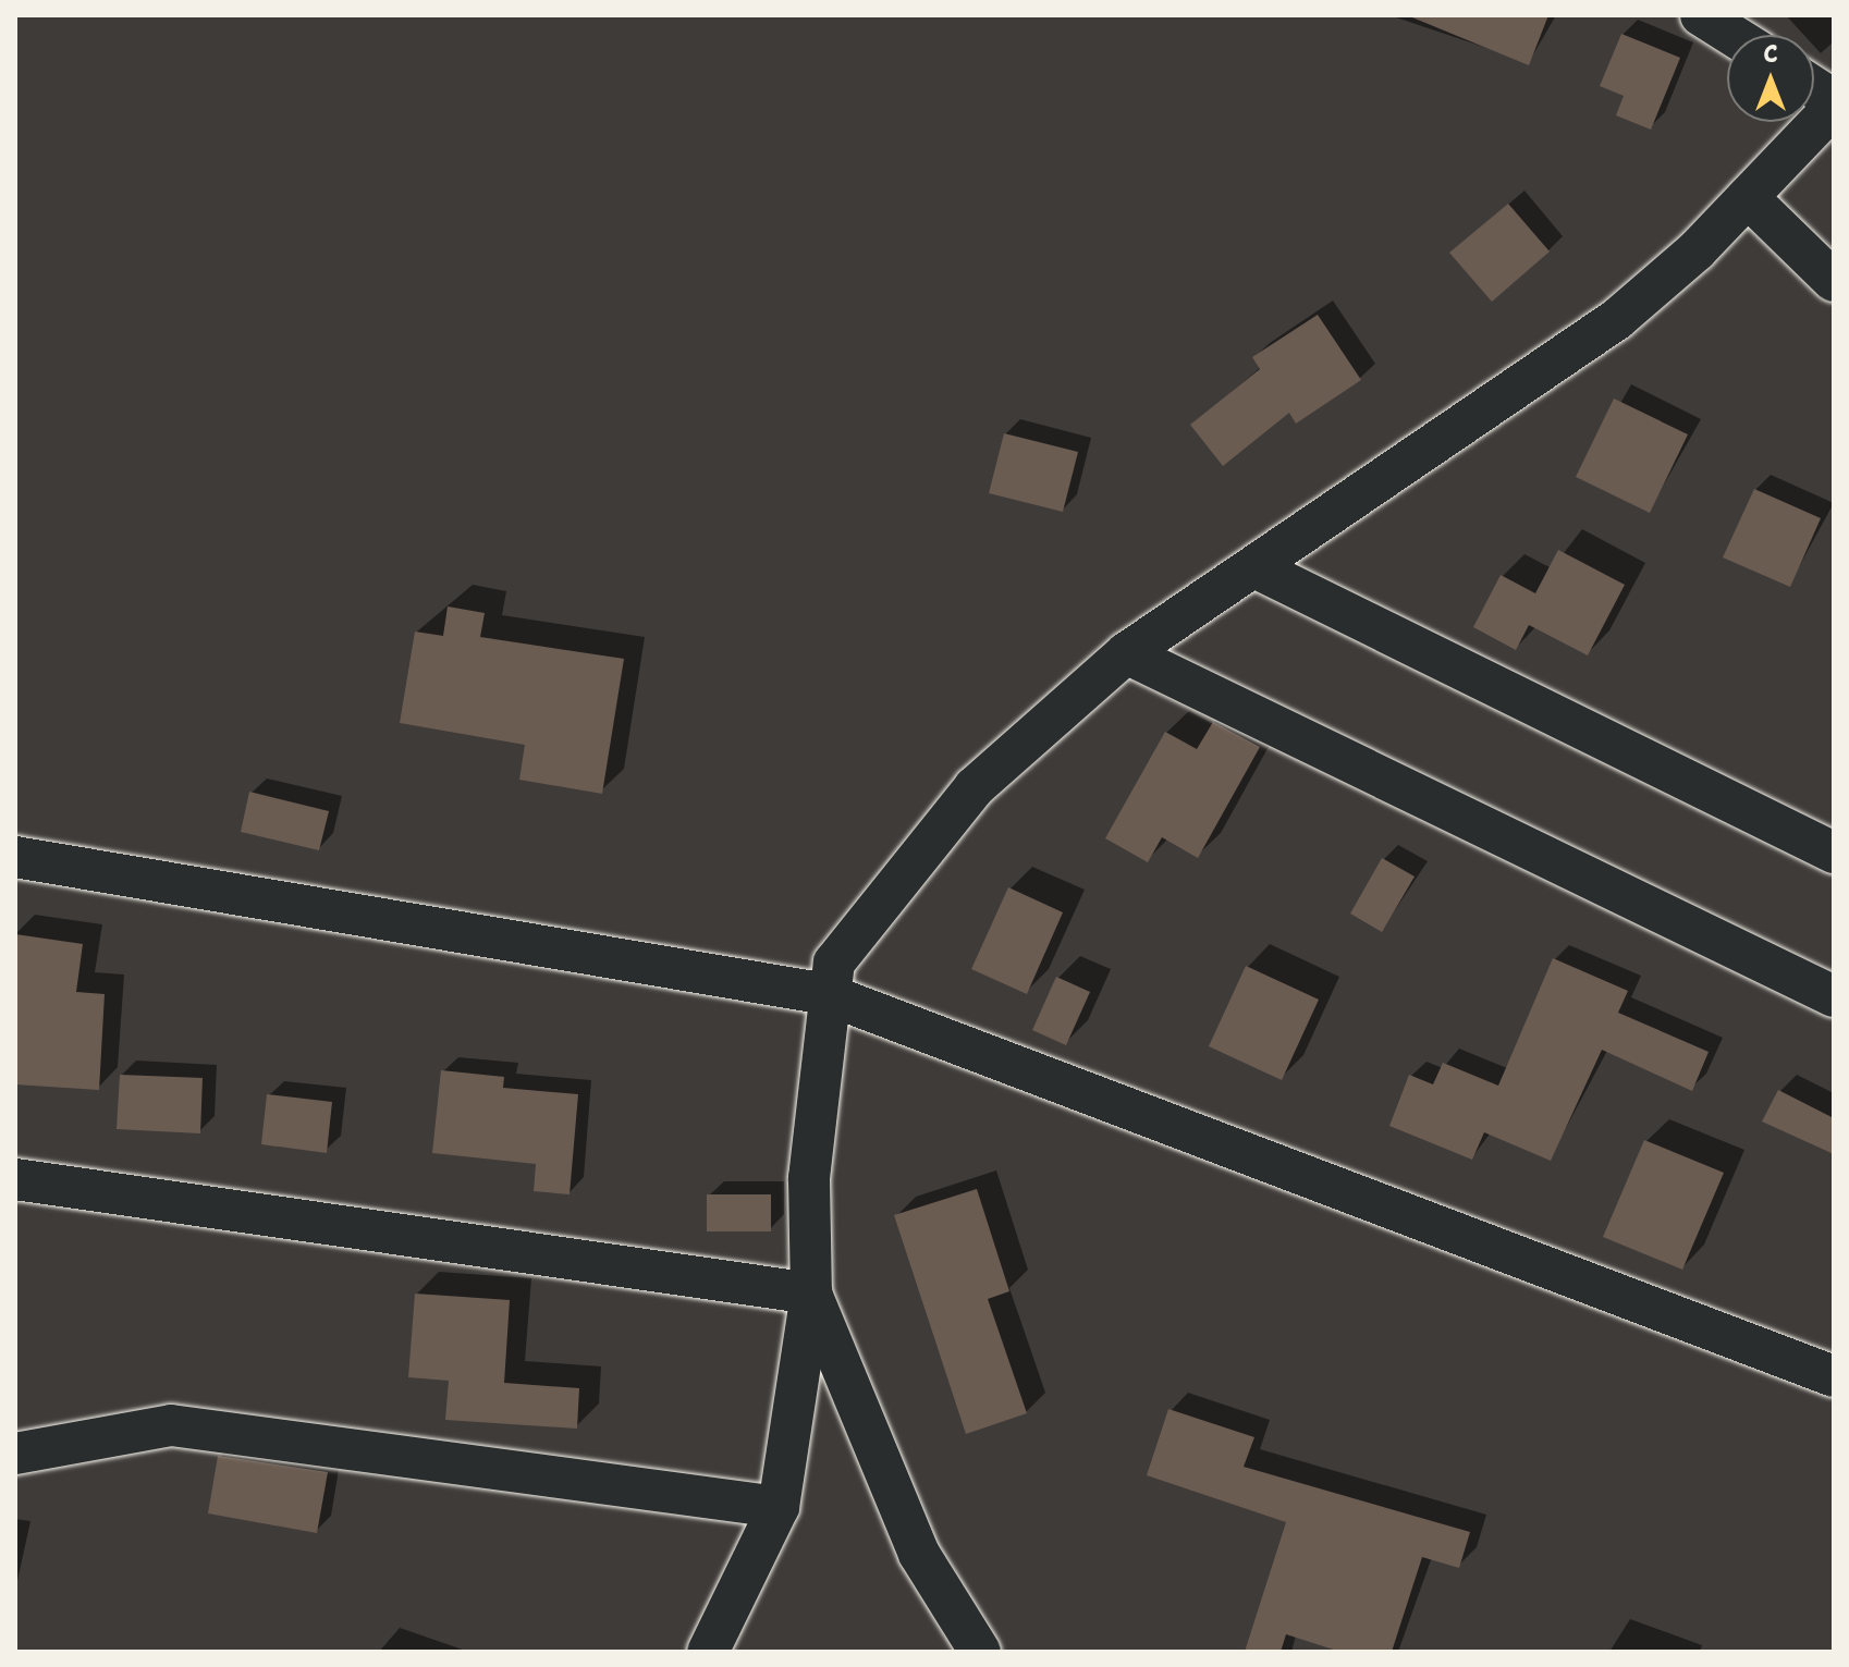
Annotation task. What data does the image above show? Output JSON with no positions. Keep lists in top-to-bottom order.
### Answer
{
  "north": "top"
}
